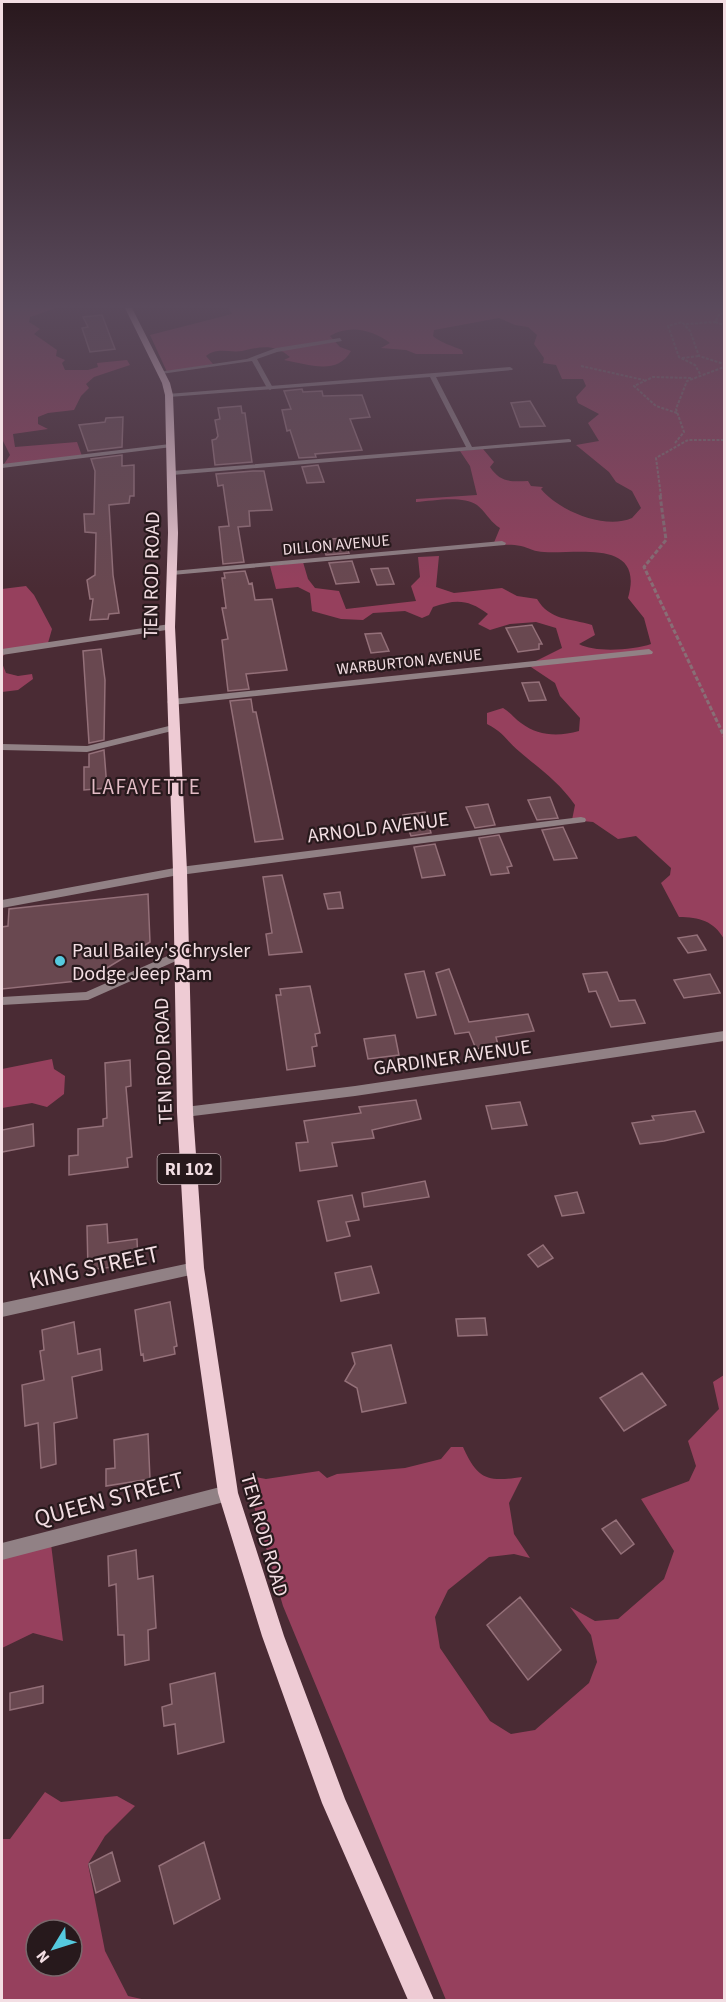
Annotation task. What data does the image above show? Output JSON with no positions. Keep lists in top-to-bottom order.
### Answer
{
  "streets": {
    "main road": ["TEN ROD ROAD", "RI 102"],
    "street": [
      "DILLON AVENUE",
      "WARBURTON AVENUE",
      "ARNOLD AVENUE",
      "GARDINER AVENUE",
      "KING STREET",
      "QUEEN STREET"
    ]
  },
  "crossings": [
    ["DILLON AVENUE", "TEN ROD ROAD"],
    ["TEN ROD ROAD", "WARBURTON AVENUE"],
    ["TEN ROD ROAD", "ARNOLD AVENUE"],
    ["TEN ROD ROAD", "GARDINER AVENUE"],
    ["TEN ROD ROAD", "KING STREET"],
    ["TEN ROD ROAD", "QUEEN STREET"]
  ],
  "districts": ["LAFAYETTE"],
  "places": ["Paul Bailey's Chrysler Dodge Jeep Ram"],
  "north": "bottom left"
}
